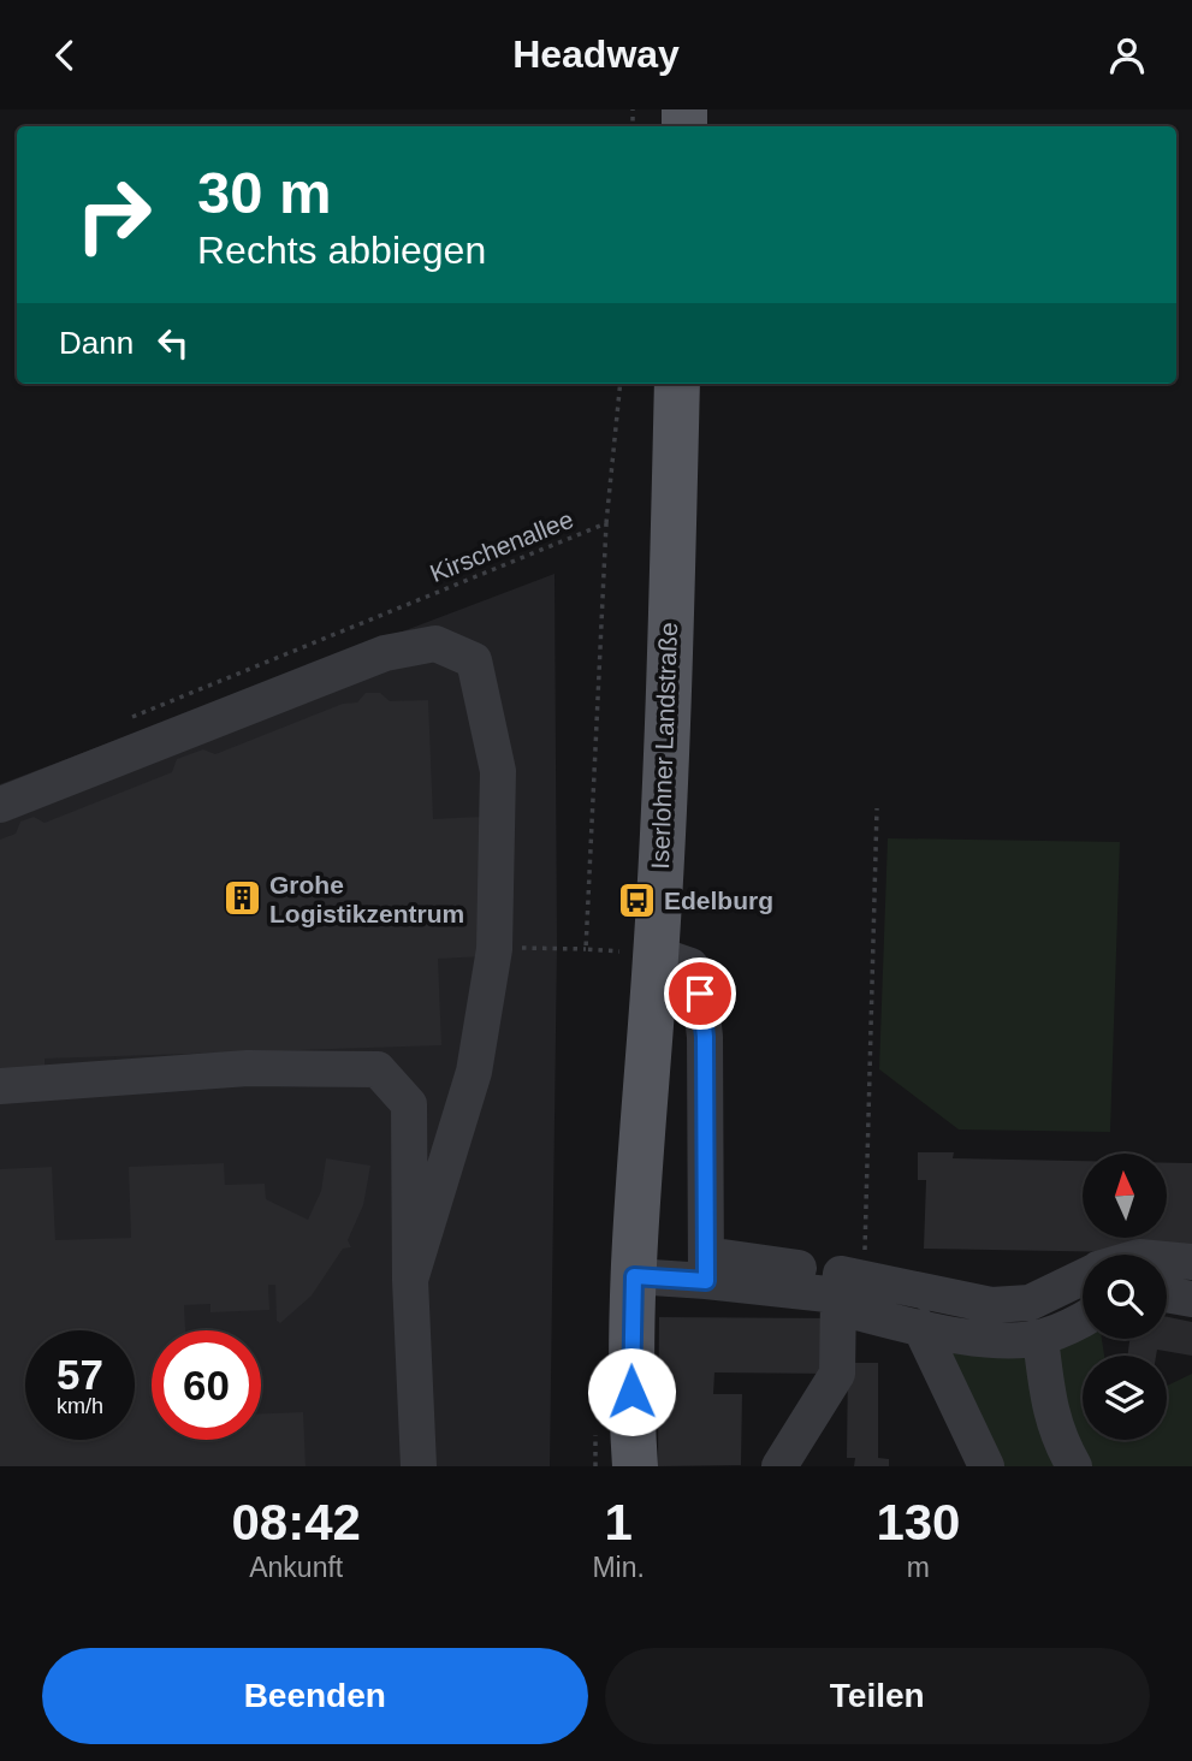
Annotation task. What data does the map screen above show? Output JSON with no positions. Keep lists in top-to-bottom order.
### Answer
{
  "streets": {
    "main road": ["Iserlohner Landstraße"],
    "path": ["Kirschenallee"]
  },
  "places": {
    "building": ["Grohe Logistikzentrum"],
    "bus stop": ["Edelburg"]
  },
  "north": "top",
  "page": {
    "header": "Headway",
    "turn": ["30 m", "Rechts abbiegen"],
    "then": "Dann",
    "speed": "57 km/h",
    "limit": "60",
    "eta": [
      "08:42",
      "Ankunft",
      "1",
      "Min.",
      "130",
      "m"
    ],
    "buttons": ["Beenden", "Teilen"]
  }
}
